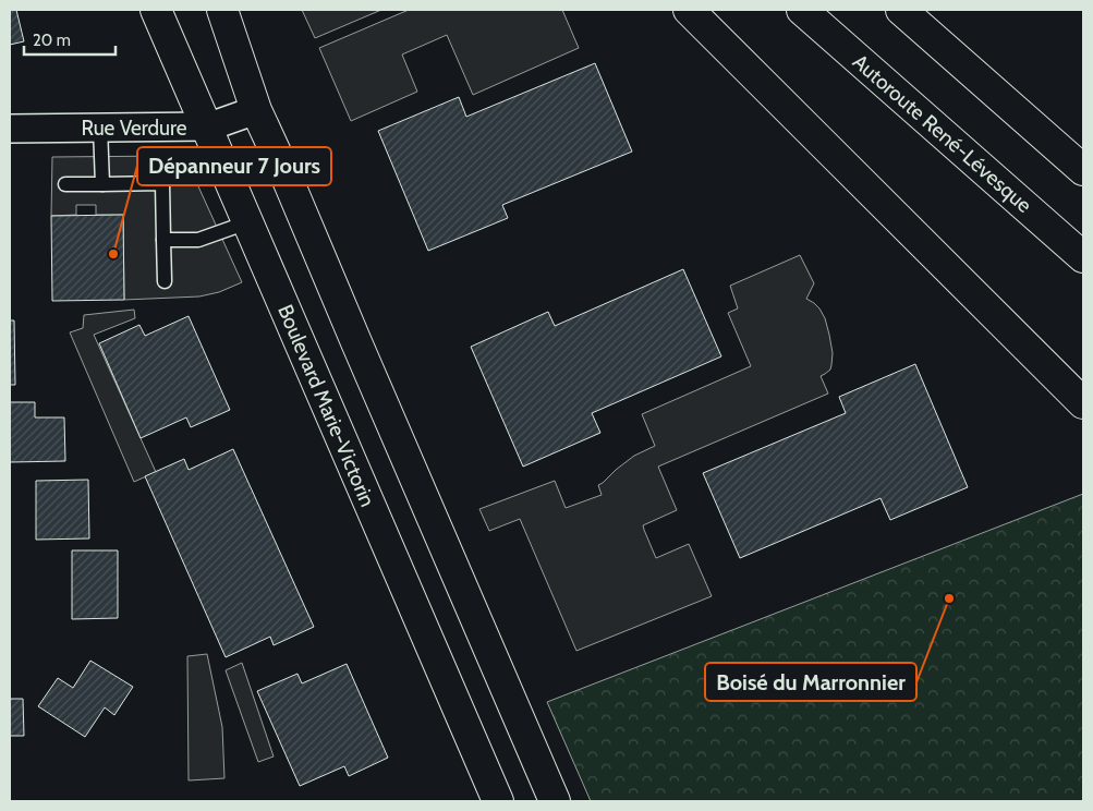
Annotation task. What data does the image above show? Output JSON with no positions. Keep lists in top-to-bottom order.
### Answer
{
  "streets": {
    "main road": ["Autoroute René-Lévesque", "Boulevard Marie-Victorin"],
    "street": ["Rue Verdure"]
  },
  "crossings": [
    ["Rue Verdure", "Boulevard Marie-Victorin"]
  ],
  "places": ["Dépanneur 7 Jours", "Boisé du Marronnier"],
  "scale_bar": "20 m"
}
